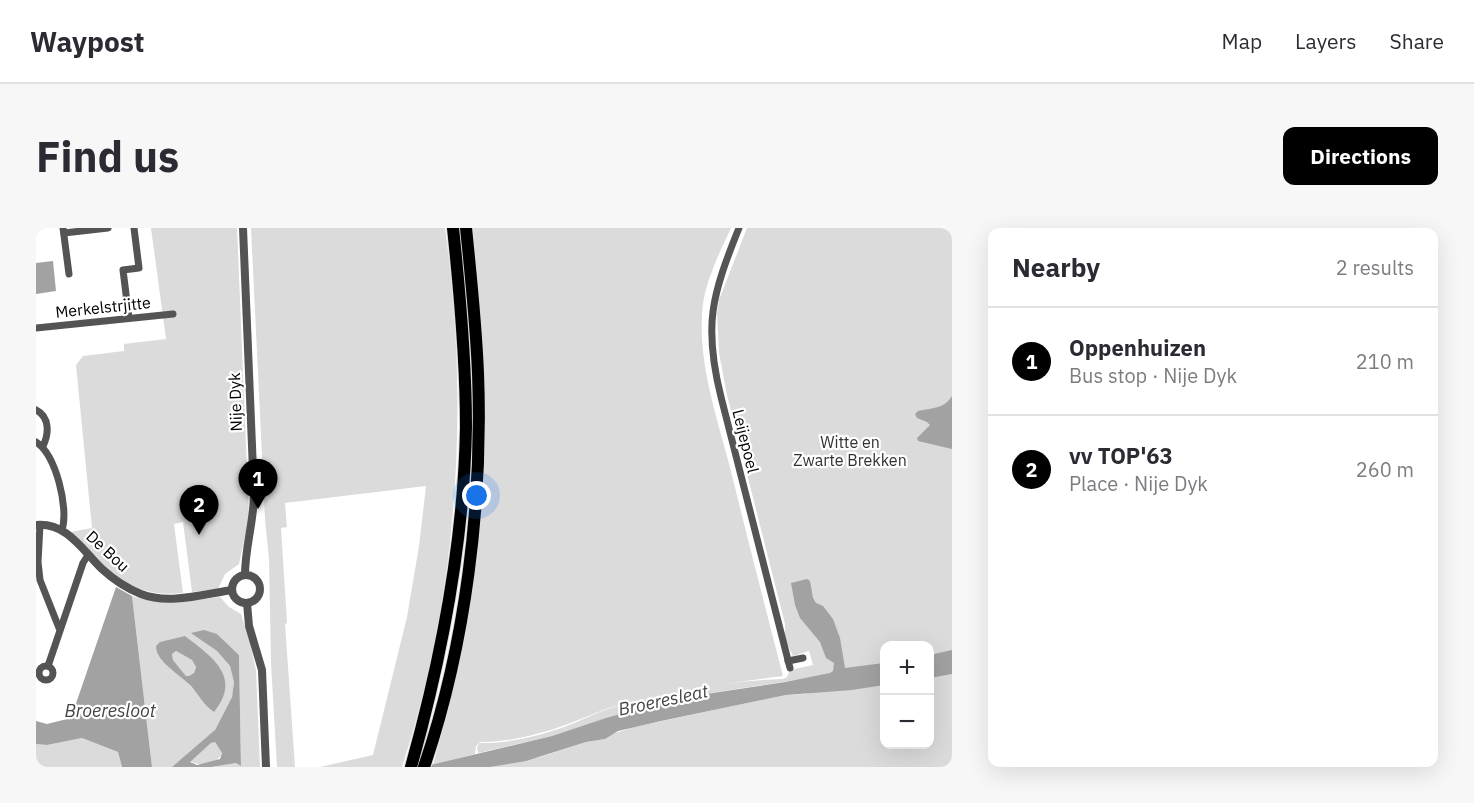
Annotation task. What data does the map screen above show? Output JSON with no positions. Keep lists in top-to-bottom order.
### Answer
{
  "streets": {
    "street": [
      "Merkelstrjitte",
      "Nije Dyk",
      "Leijepoel",
      "De Bou"
    ]
  },
  "crossings": [
    ["Nije Dyk", "De Bou"]
  ],
  "water": ["Broeresleat", "Broeresloot"],
  "parks": ["Witte en Zwarte Brekken"],
  "page": {
    "header": "Waypost",
    "nav": ["Map", "Layers", "Share"],
    "buttons": "Directions",
    "title": "Find us",
    "heading": ["Nearby", "2 results"],
    "list": [
      {
        "mark": "1",
        "name": "Oppenhuizen",
        "note": "Bus stop · Nije Dyk",
        "value": "210 m"
      },
      {
        "mark": "2",
        "name": "vv TOP'63",
        "note": "Place · Nije Dyk",
        "value": "260 m"
      }
    ],
    "pins": ["1", "2"],
    "map_buttons": ["+", "−"]
  }
}
